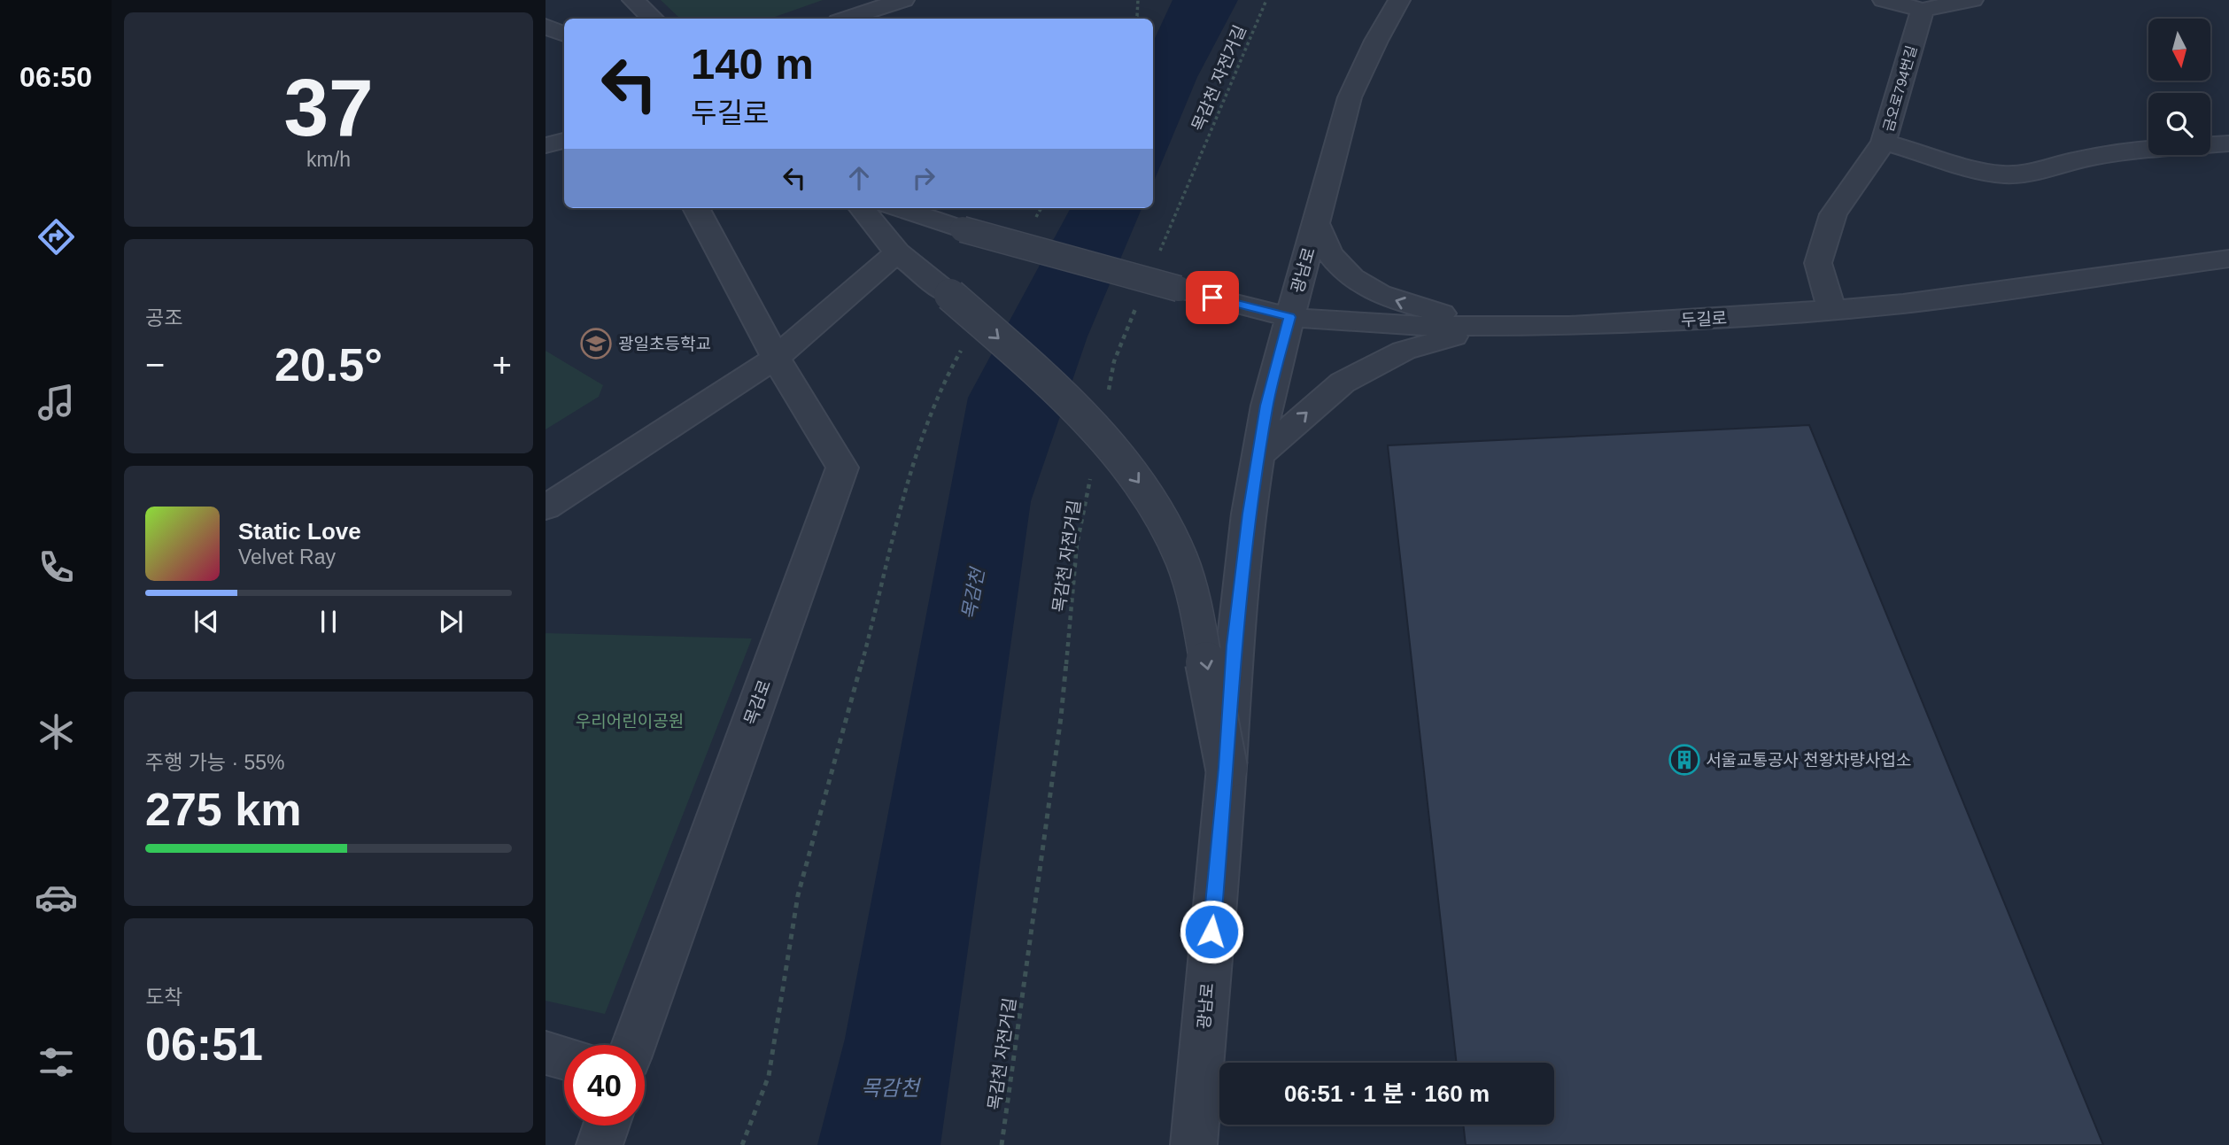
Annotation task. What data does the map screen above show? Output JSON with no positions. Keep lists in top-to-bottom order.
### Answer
{
  "streets": {
    "street": [
      "금오로794번길",
      "광남로",
      "두길로",
      "목감로"
    ],
    "path": ["목감천 자전거길"]
  },
  "crossings": [
    ["금오로794번길", "두길로"],
    ["광남로", "두길로"]
  ],
  "water": ["목감천"],
  "parks": ["우리어린이공원"],
  "places": {
    "school or university": ["광일초등학교"],
    "building": ["서울교통공사 천왕차량사업소"]
  },
  "north": "bottom",
  "page": {
    "tabs": "06:50",
    "tile": [
      ["37", "km/h"],
      "공조",
      ["주행 가능 · 55%", "275 km"],
      ["도착", "06:51"]
    ],
    "turn": ["140 m", "두길로"],
    "heat": ["−", "20.5°", "+"],
    "song": ["Static Love", "Velvet Ray"],
    "limit": "40",
    "trip": "06:51 · 1 분 · 160 m"
  }
}
